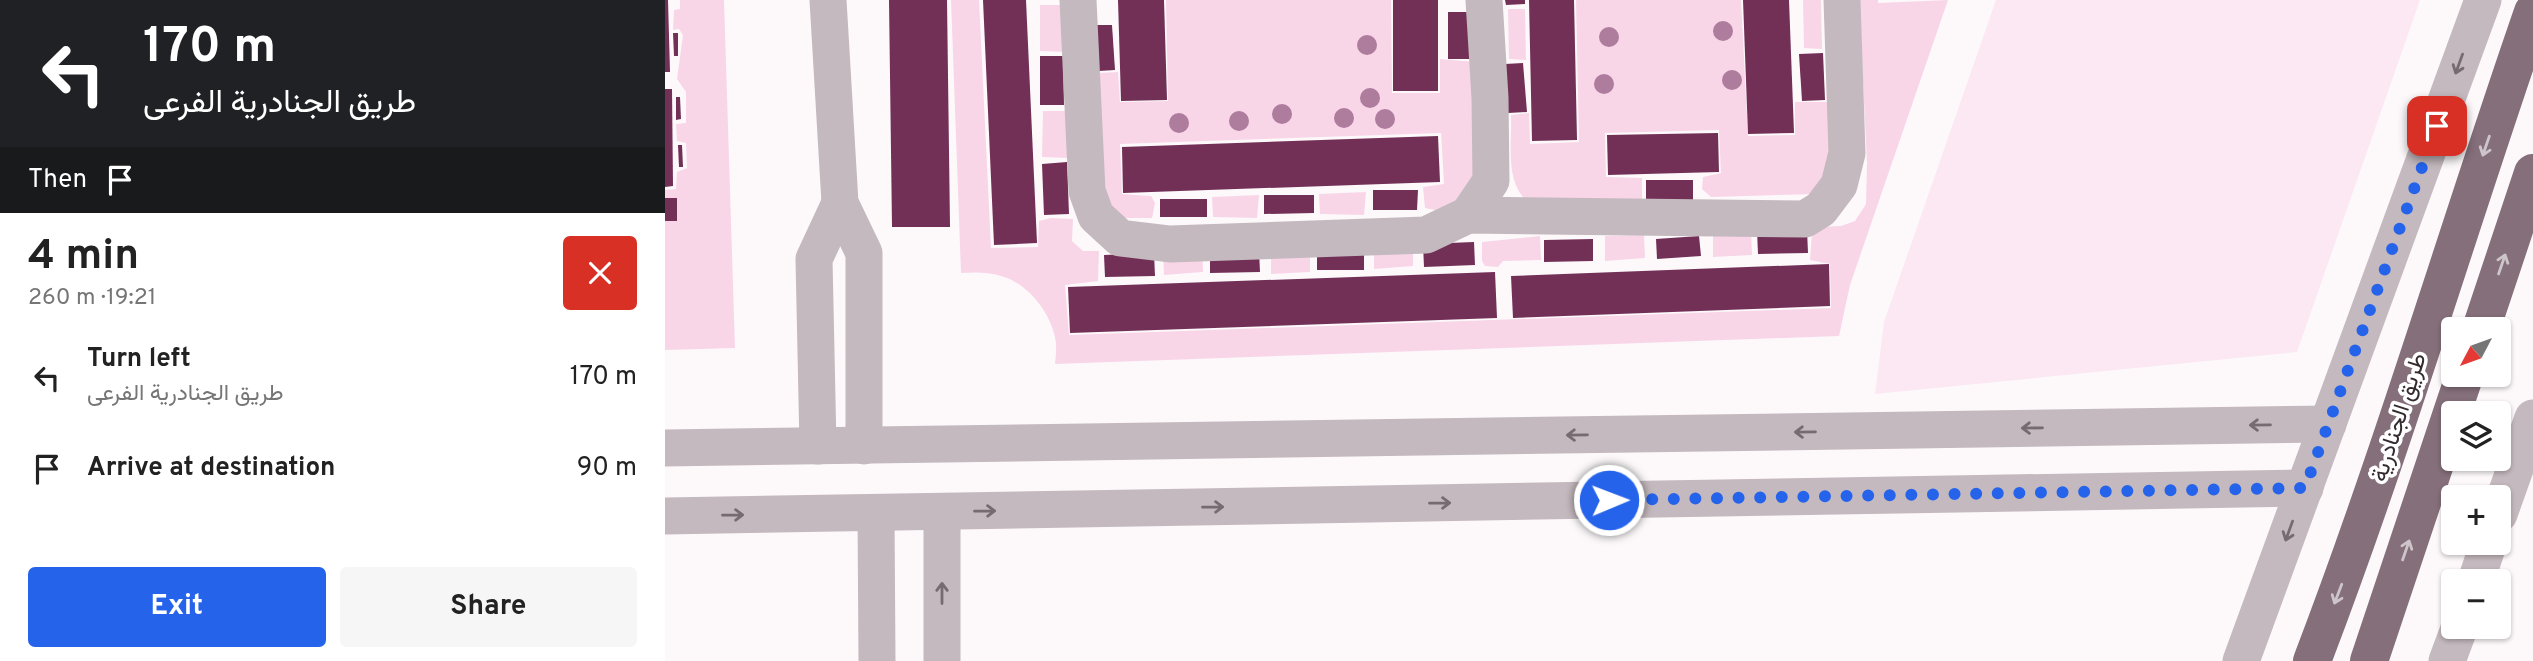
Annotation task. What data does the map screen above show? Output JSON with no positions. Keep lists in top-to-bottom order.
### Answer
{
  "streets": {
    "highway": ["طريق الجنادرية"]
  },
  "north": "bottom left",
  "page": {
    "turn": ["170 m", "طريق الجنادرية الفرعى"],
    "then": "Then",
    "heading": ["4 min", "260 m · 19:21"],
    "map_buttons": ["+", "−"],
    "list": [
      {
        "name": "Turn left",
        "note": "طريق الجنادرية الفرعى",
        "value": "170 m"
      },
      {
        "name": "Arrive at destination",
        "value": "90 m"
      }
    ],
    "buttons": ["Exit", "Share"]
  }
}
